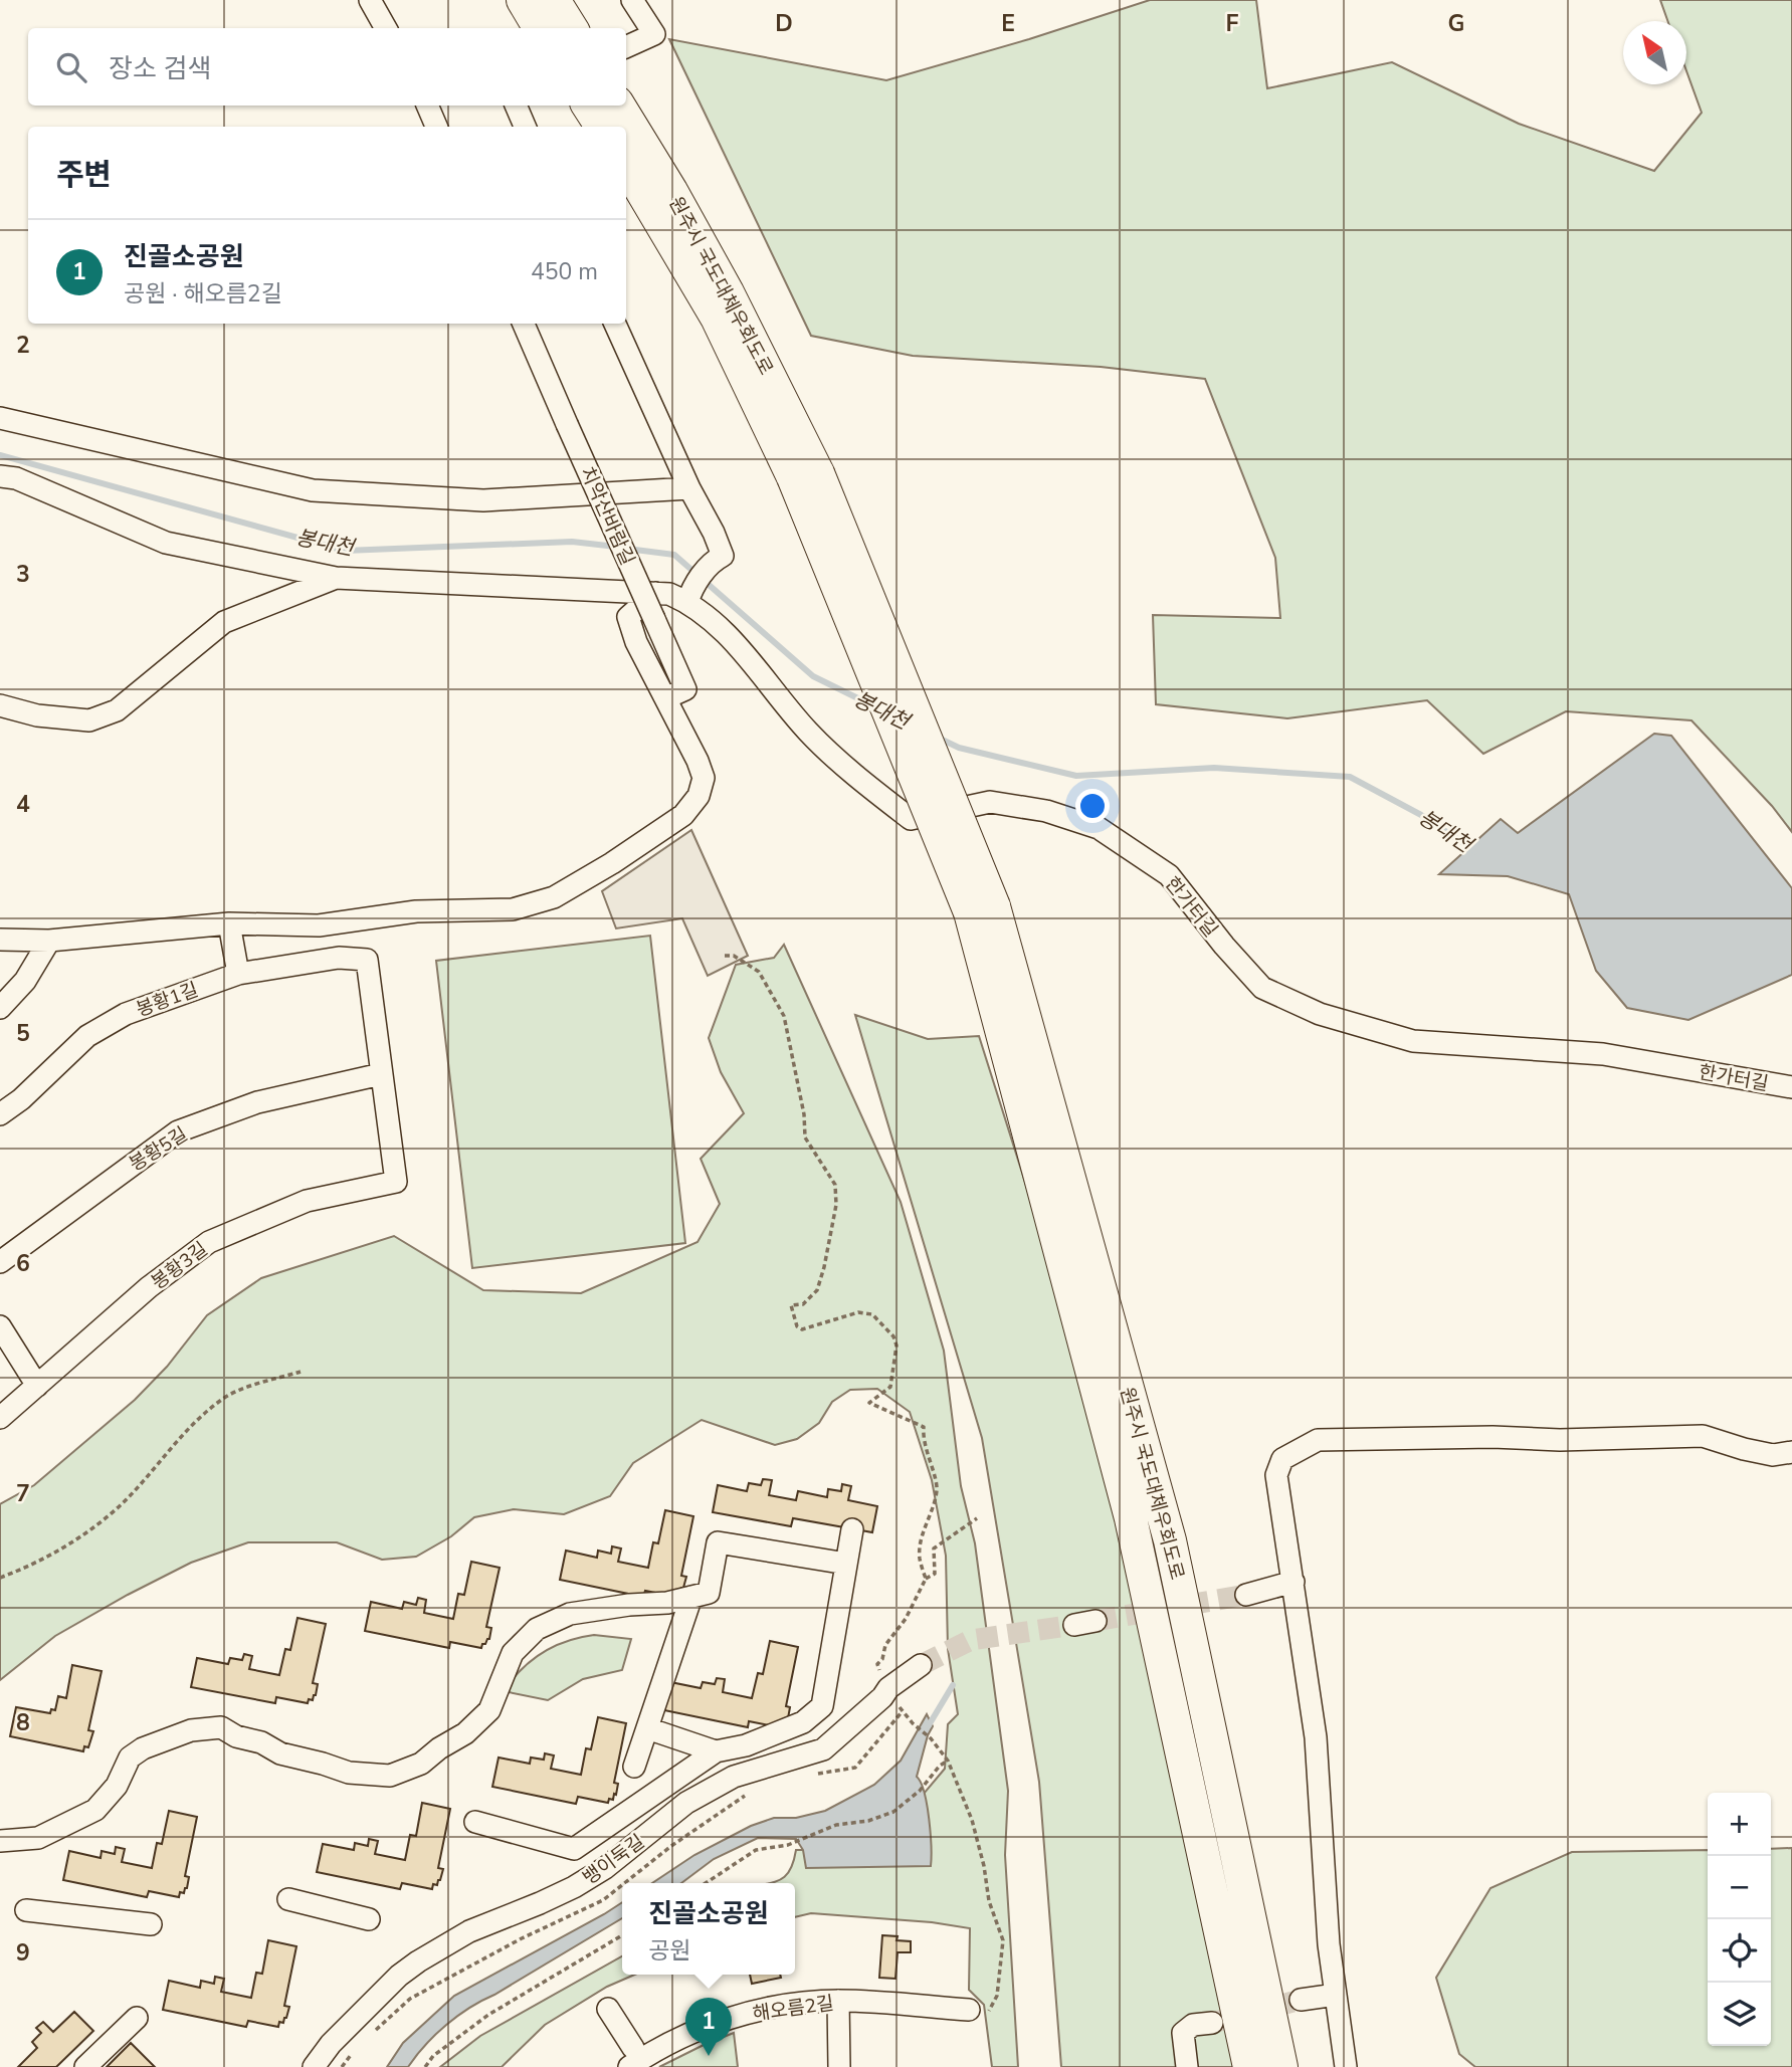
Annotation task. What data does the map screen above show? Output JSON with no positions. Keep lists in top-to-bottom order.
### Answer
{
  "streets": {
    "highway": ["원주시 국도대체우회도로"],
    "street": [
      "치악산바람길",
      "한가터길",
      "봉황1길",
      "봉황5길",
      "봉황3길",
      "뱅이둑길",
      "해오름2길"
    ]
  },
  "crossings": [
    ["봉황1길", "봉황5길"],
    ["봉황1길", "봉황3길"],
    ["봉황5길", "봉황3길"]
  ],
  "water": ["봉대천"],
  "north": "top left",
  "page": {
    "search": "장소 검색",
    "heading": "주변",
    "list": [
      {
        "mark": "1",
        "name": "진골소공원",
        "note": "공원 · 해오름2길",
        "value": "450 m"
      }
    ],
    "map_buttons": ["+", "−"],
    "popup": ["진골소공원", "공원"],
    "pins": "1"
  },
  "grid": {
    "columns": [
      "D",
      "E",
      "F",
      "G"
    ],
    "rows": [
      "2",
      "3",
      "4",
      "5",
      "6",
      "7",
      "8",
      "9"
    ]
  }
}
